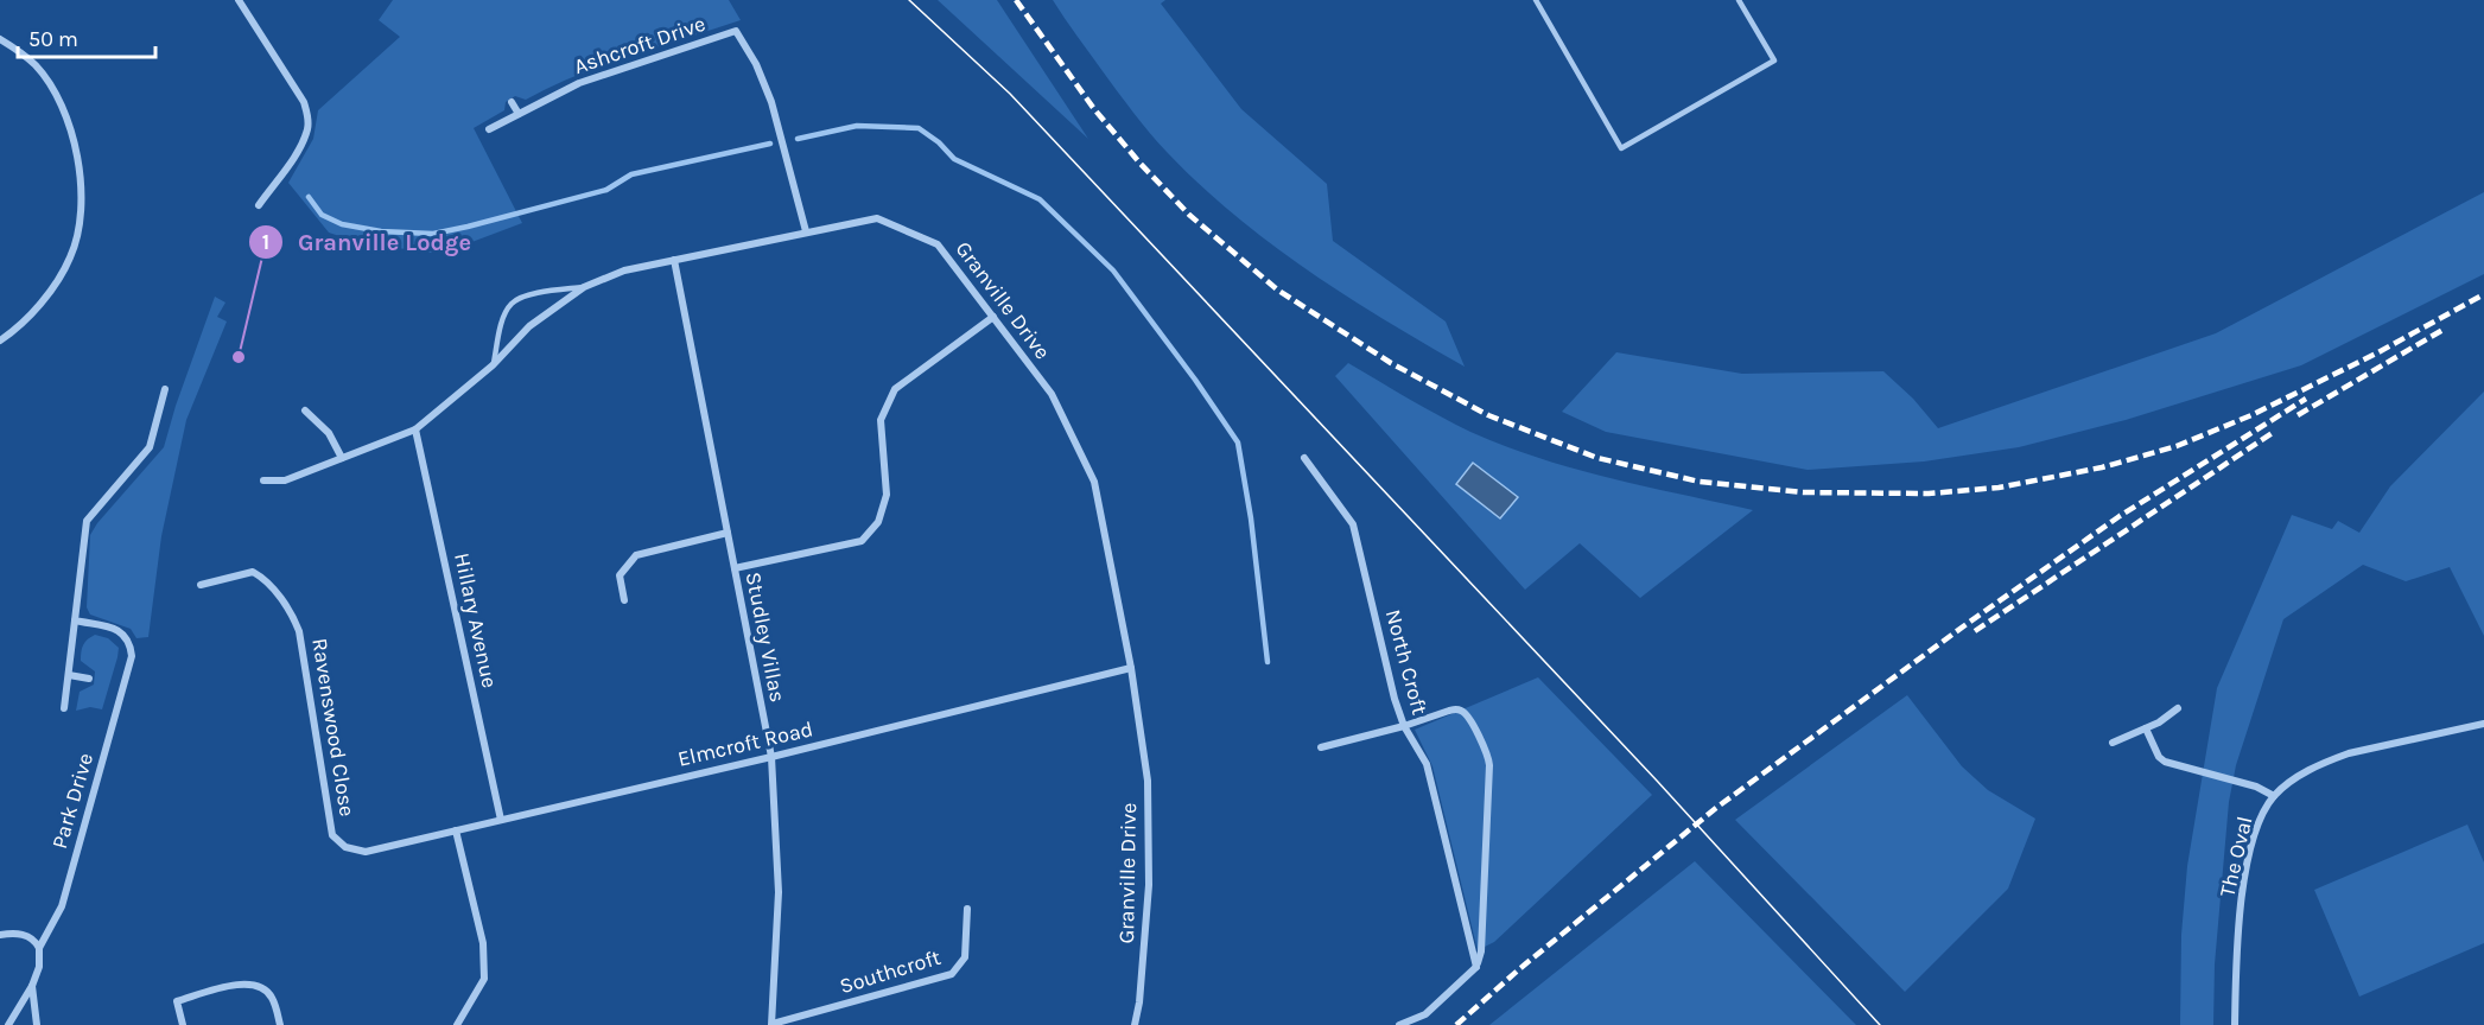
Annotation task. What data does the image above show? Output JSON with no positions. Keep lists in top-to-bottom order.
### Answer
{
  "streets": {
    "street": [
      "Ashcroft Drive",
      "Granville Drive",
      "Hillary Avenue",
      "Studley Villas",
      "North Croft",
      "Ravenswood Close",
      "Elmcroft Road",
      "Park Drive",
      "The Oval",
      "Southcroft"
    ]
  },
  "crossings": [
    ["Ashcroft Drive", "Granville Drive"],
    ["Granville Drive", "Hillary Avenue"],
    ["Granville Drive", "Studley Villas"],
    ["Granville Drive", "Elmcroft Road"],
    ["Hillary Avenue", "Elmcroft Road"],
    ["Studley Villas", "Elmcroft Road"],
    ["Studley Villas", "Southcroft"],
    ["Ravenswood Close", "Elmcroft Road"]
  ],
  "places": ["Granville Lodge"],
  "scale_bar": "50 m"
}
